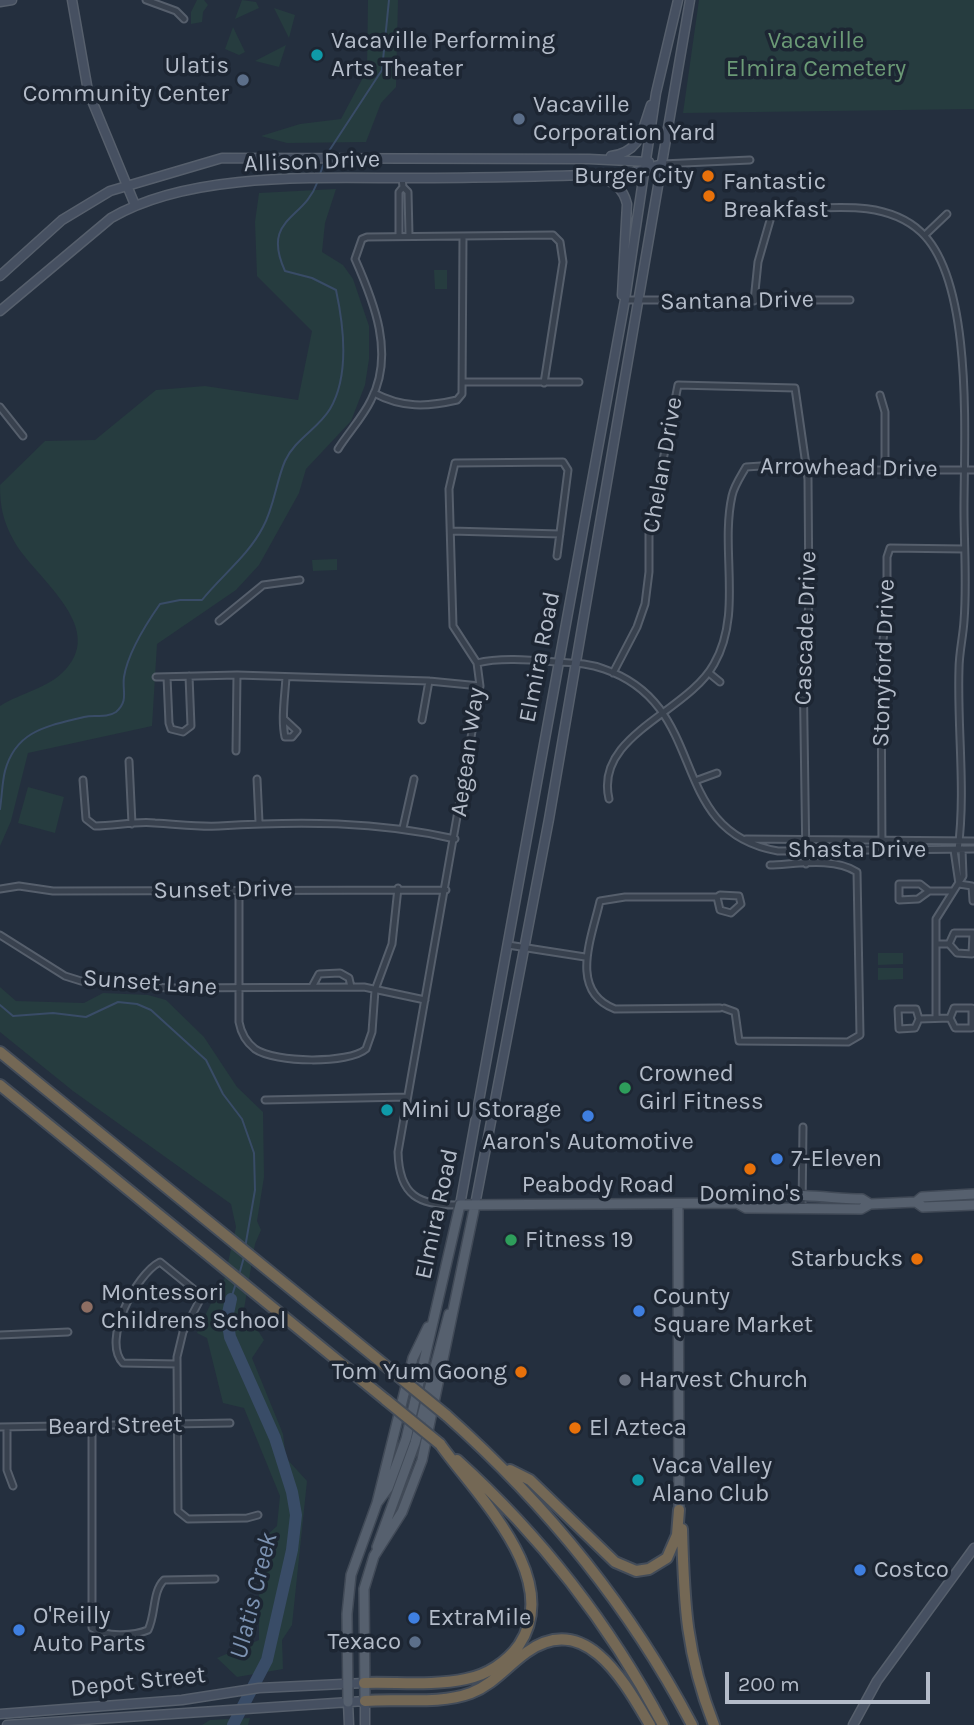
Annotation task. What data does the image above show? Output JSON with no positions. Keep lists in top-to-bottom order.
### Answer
{
  "streets": {
    "main road": [
      "Allison Drive",
      "Elmira Road",
      "Peabody Road",
      "Depot Street"
    ],
    "street": [
      "Santana Drive",
      "Chelan Drive",
      "Arrowhead Drive",
      "Cascade Drive",
      "Stonyford Drive",
      "Aegean Way",
      "Shasta Drive",
      "Sunset Drive",
      "Sunset Lane",
      "Beard Street"
    ]
  },
  "crossings": [
    ["Allison Drive", "Elmira Road"],
    ["Santana Drive", "Elmira Road"],
    ["Chelan Drive", "Cascade Drive"],
    ["Chelan Drive", "Shasta Drive"],
    ["Arrowhead Drive", "Cascade Drive"],
    ["Arrowhead Drive", "Shasta Drive"],
    ["Cascade Drive", "Shasta Drive"],
    ["Elmira Road", "Aegean Way"],
    ["Elmira Road", "Shasta Drive"],
    ["Elmira Road", "Peabody Road"],
    ["Elmira Road", "Depot Street"],
    ["Stonyford Drive", "Shasta Drive"],
    ["Aegean Way", "Shasta Drive"],
    ["Aegean Way", "Sunset Drive"],
    ["Aegean Way", "Sunset Lane"],
    ["Aegean Way", "Peabody Road"]
  ],
  "water": ["Ulatis Creek"],
  "parks": ["Vacaville Elmira Cemetery"],
  "places": [
    "Vacaville Performing Arts Theater",
    "Ulatis Community Center",
    "Vacaville Corporation Yard",
    "Burger City",
    "Fantastic Breakfast",
    "Crowned Girl Fitness",
    "Mini U Storage",
    "Aaron's Automotive",
    "7-Eleven",
    "Domino's",
    "Fitness 19",
    "Starbucks",
    "Montessori Childrens School",
    "County Square Market",
    "Tom Yum Goong",
    "Harvest Church",
    "El Azteca",
    "Vaca Valley Alano Club",
    "Costco",
    "ExtraMile",
    "O'Reilly Auto Parts",
    "Texaco"
  ],
  "scale_bar": "200 m"
}
